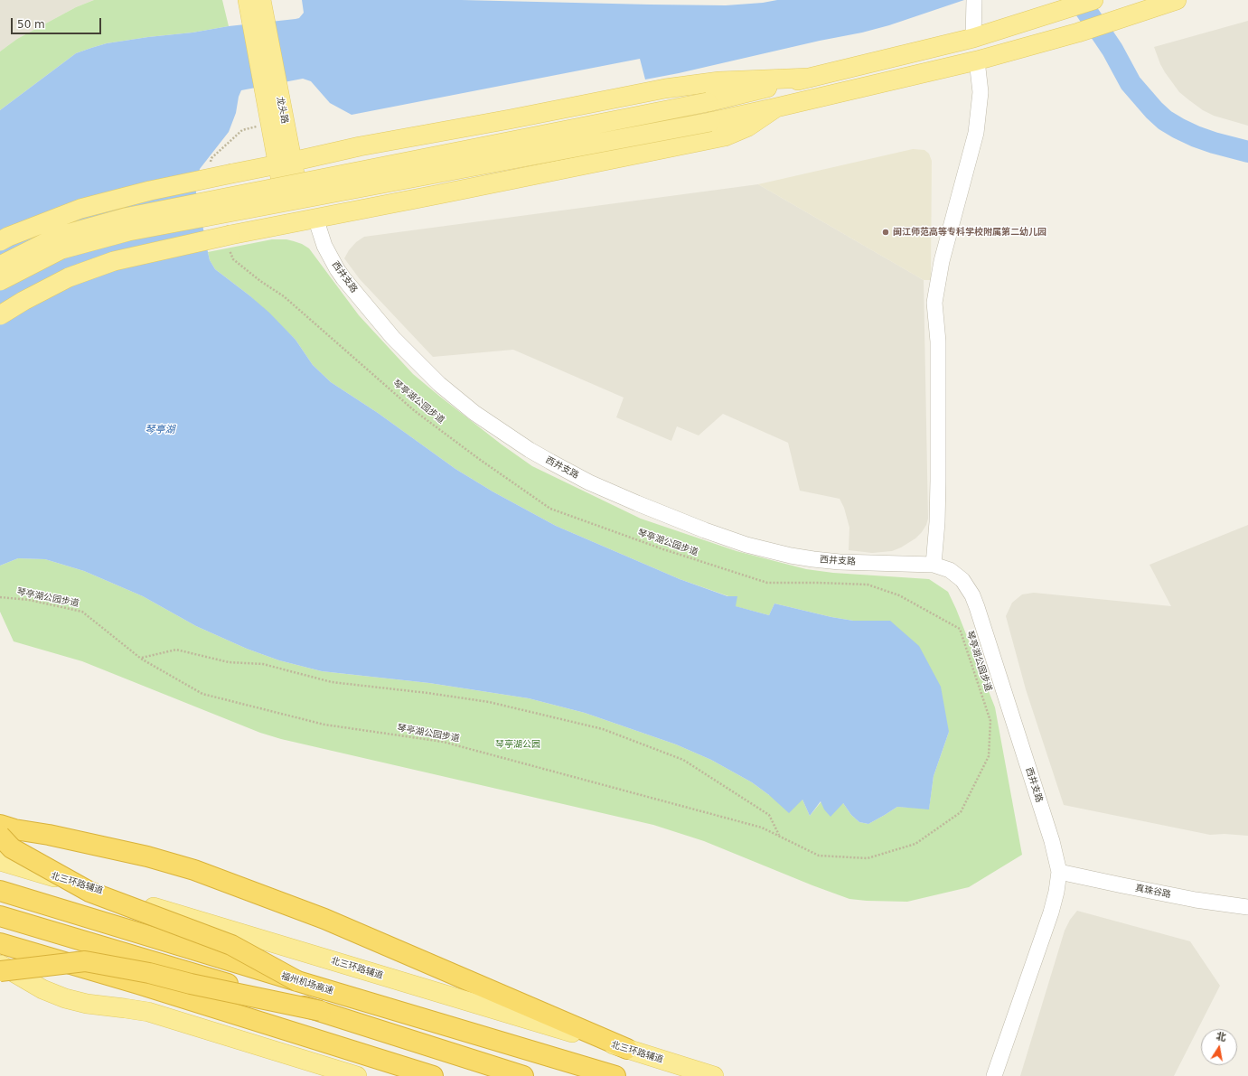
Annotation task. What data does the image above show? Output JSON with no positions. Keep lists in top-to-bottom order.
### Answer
{
  "streets": {
    "highway": ["福州机场高速"],
    "main road": ["龙头路", "北三环路辅道"],
    "street": ["西井支路", "真珠谷路"],
    "path": ["琴亭湖公园步道"]
  },
  "crossings": [
    ["西井支路", "真珠谷路"]
  ],
  "water": ["琴亭湖"],
  "parks": ["琴亭湖公园"],
  "places": ["闽江师范高等专科学校附属第二幼儿园"],
  "scale_bar": "50 m",
  "north": "top"
}
